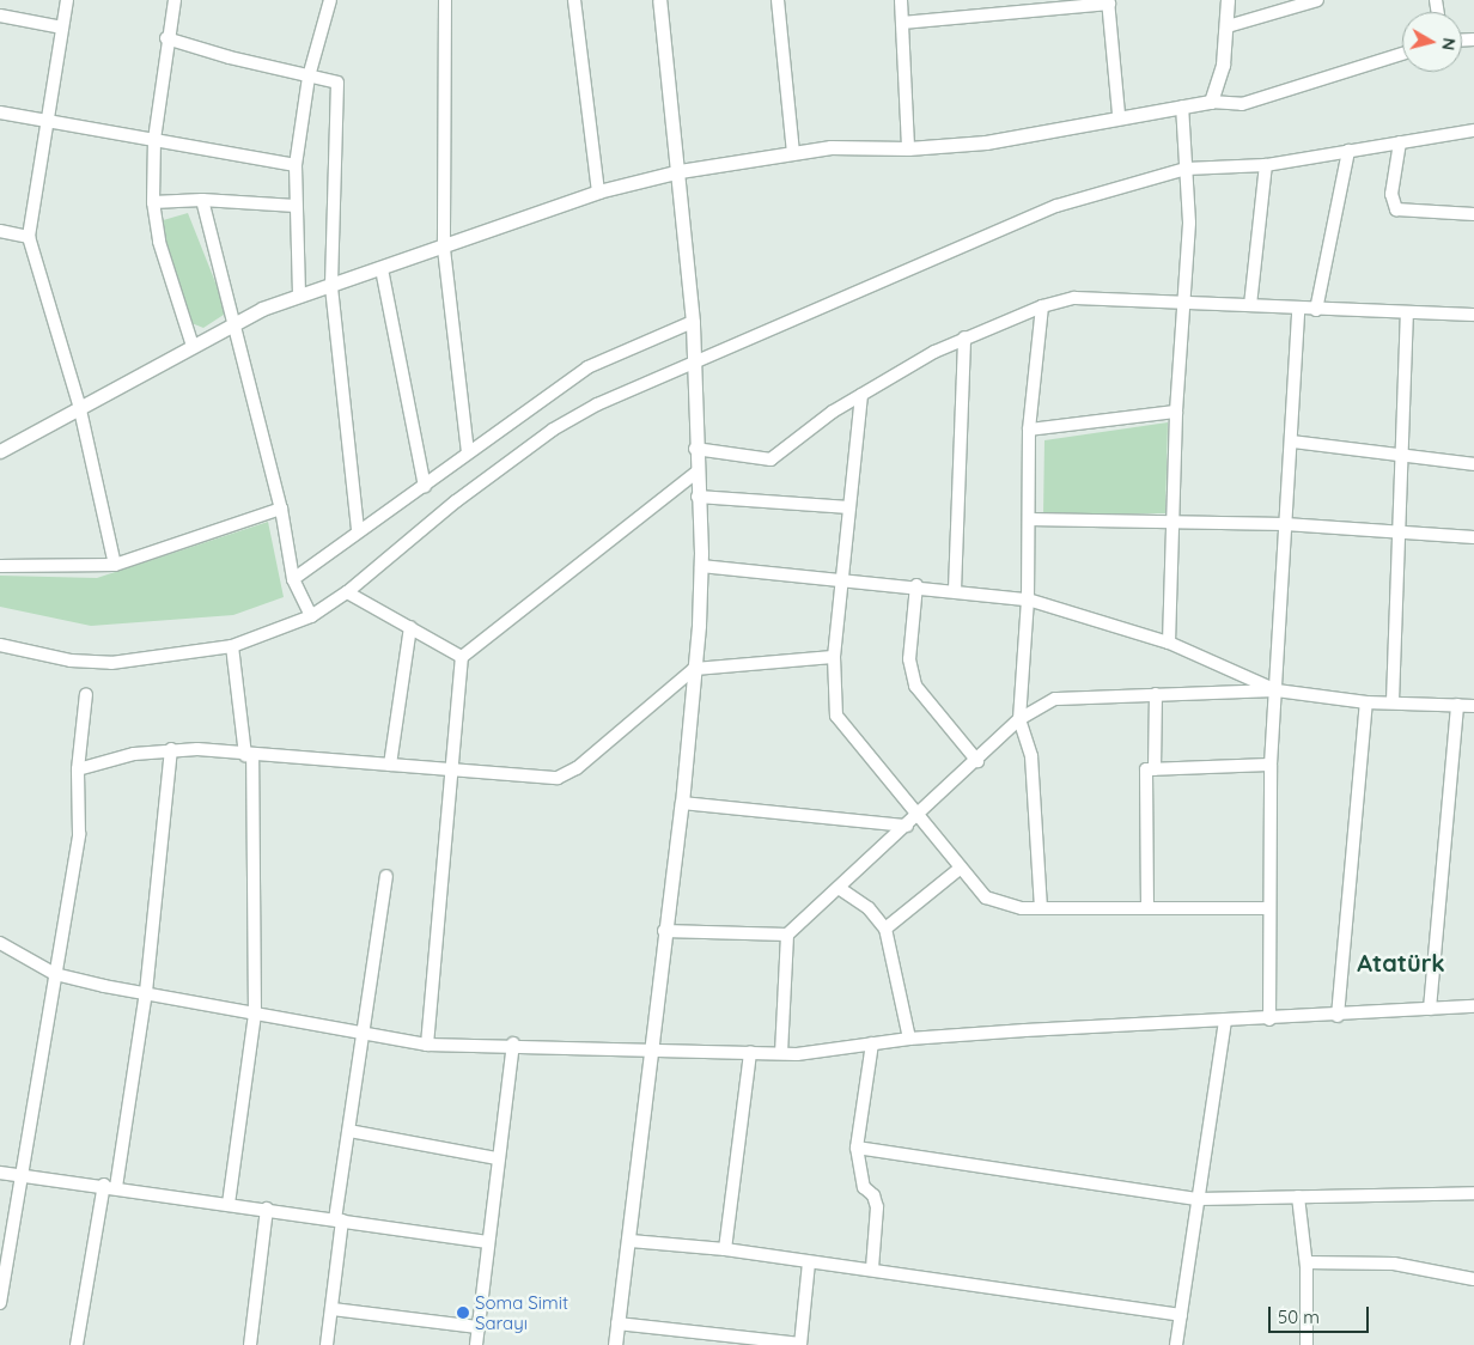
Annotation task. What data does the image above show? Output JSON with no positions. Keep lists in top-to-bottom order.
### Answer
{
  "districts": ["Atatürk"],
  "places": ["Soma Simit Sarayı"],
  "scale_bar": "50 m",
  "north": "right"
}
